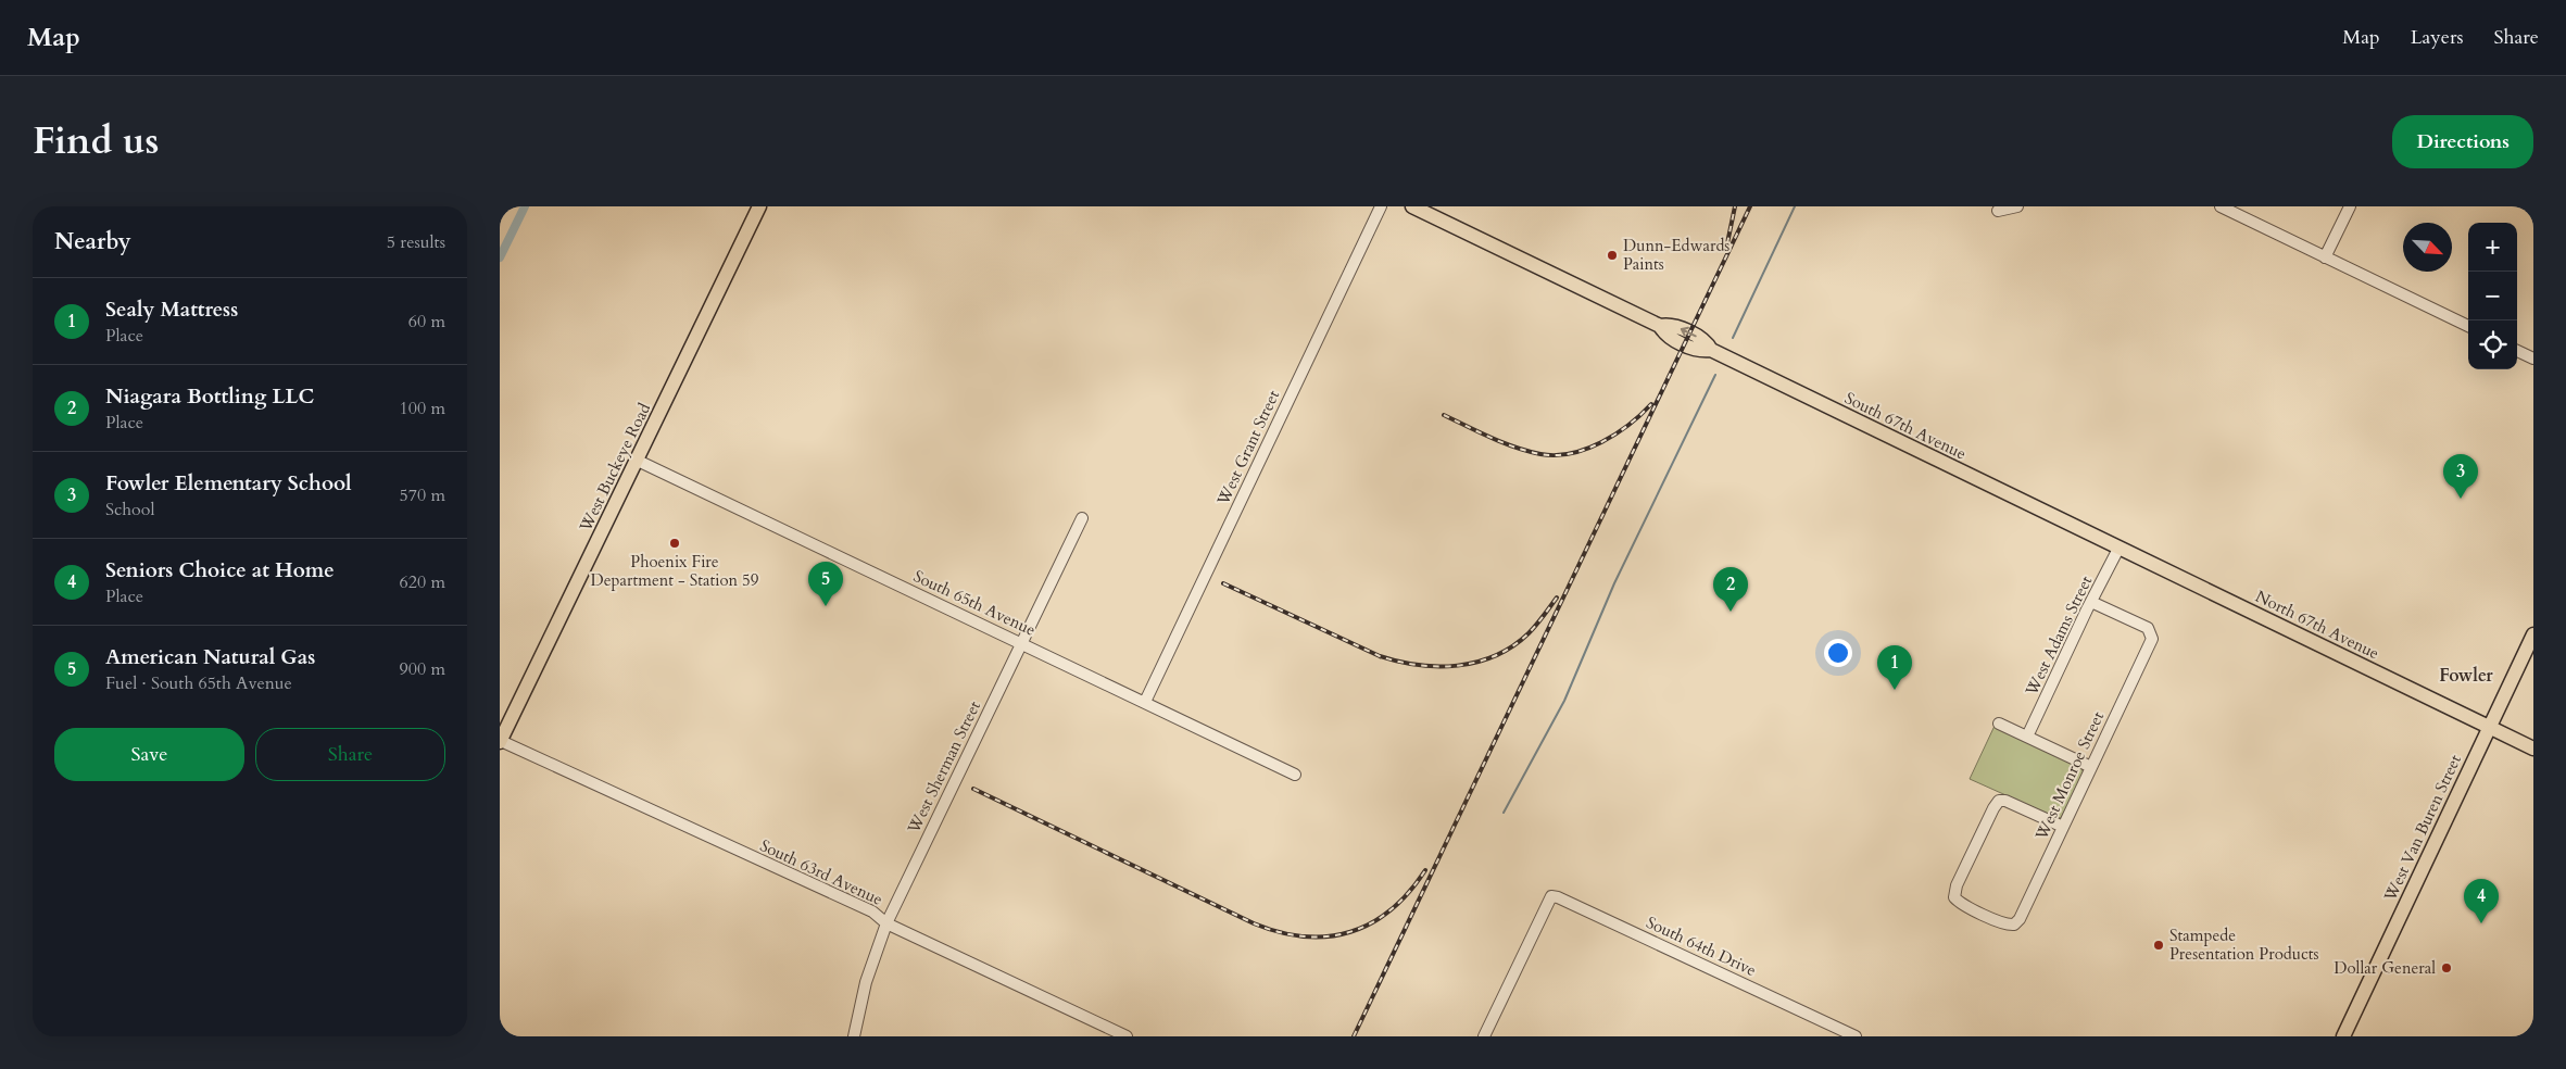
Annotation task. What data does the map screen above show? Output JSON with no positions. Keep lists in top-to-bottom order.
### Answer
{
  "streets": {
    "main road": [
      "South 67th Avenue",
      "West Buckeye Road",
      "North 67th Avenue",
      "West Van Buren Street"
    ],
    "street": [
      "West Grant Street",
      "South 65th Avenue",
      "West Adams Street",
      "West Sherman Street",
      "West Monroe Street",
      "South 63rd Avenue",
      "South 64th Drive"
    ]
  },
  "crossings": [
    ["South 67th Avenue", "North 67th Avenue"],
    ["West Grant Street", "South 65th Avenue"],
    ["West Buckeye Road", "South 65th Avenue"],
    ["West Buckeye Road", "South 63rd Avenue"],
    ["South 65th Avenue", "West Sherman Street"],
    ["North 67th Avenue", "West Adams Street"],
    ["North 67th Avenue", "West Van Buren Street"],
    ["West Adams Street", "West Monroe Street"],
    ["West Sherman Street", "South 63rd Avenue"]
  ],
  "districts": ["Fowler"],
  "places": [
    "Dunn-Edwards Paints",
    "Phoenix Fire Department - Station 59",
    "Stampede Presentation Products",
    "Dollar General"
  ],
  "north": "bottom right",
  "page": {
    "header": "Map",
    "nav": ["Map", "Layers", "Share"],
    "title": "Find us",
    "buttons": [
      "Directions",
      ["Save", "Share"]
    ],
    "heading": ["Nearby", "5 results"],
    "map_buttons": ["+", "−"],
    "list": [
      {
        "mark": "1",
        "name": "Sealy Mattress",
        "note": "Place",
        "value": "60 m"
      },
      {
        "mark": "2",
        "name": "Niagara Bottling LLC",
        "note": "Place",
        "value": "100 m"
      },
      {
        "mark": "3",
        "name": "Fowler Elementary School",
        "note": "School",
        "value": "570 m"
      },
      {
        "mark": "4",
        "name": "Seniors Choice at Home",
        "note": "Place",
        "value": "620 m"
      },
      {
        "mark": "5",
        "name": "American Natural Gas",
        "note": "Fuel · South 65th Avenue",
        "value": "900 m"
      }
    ],
    "pins": [
      "3",
      "5",
      "2",
      "1",
      "4"
    ]
  }
}
